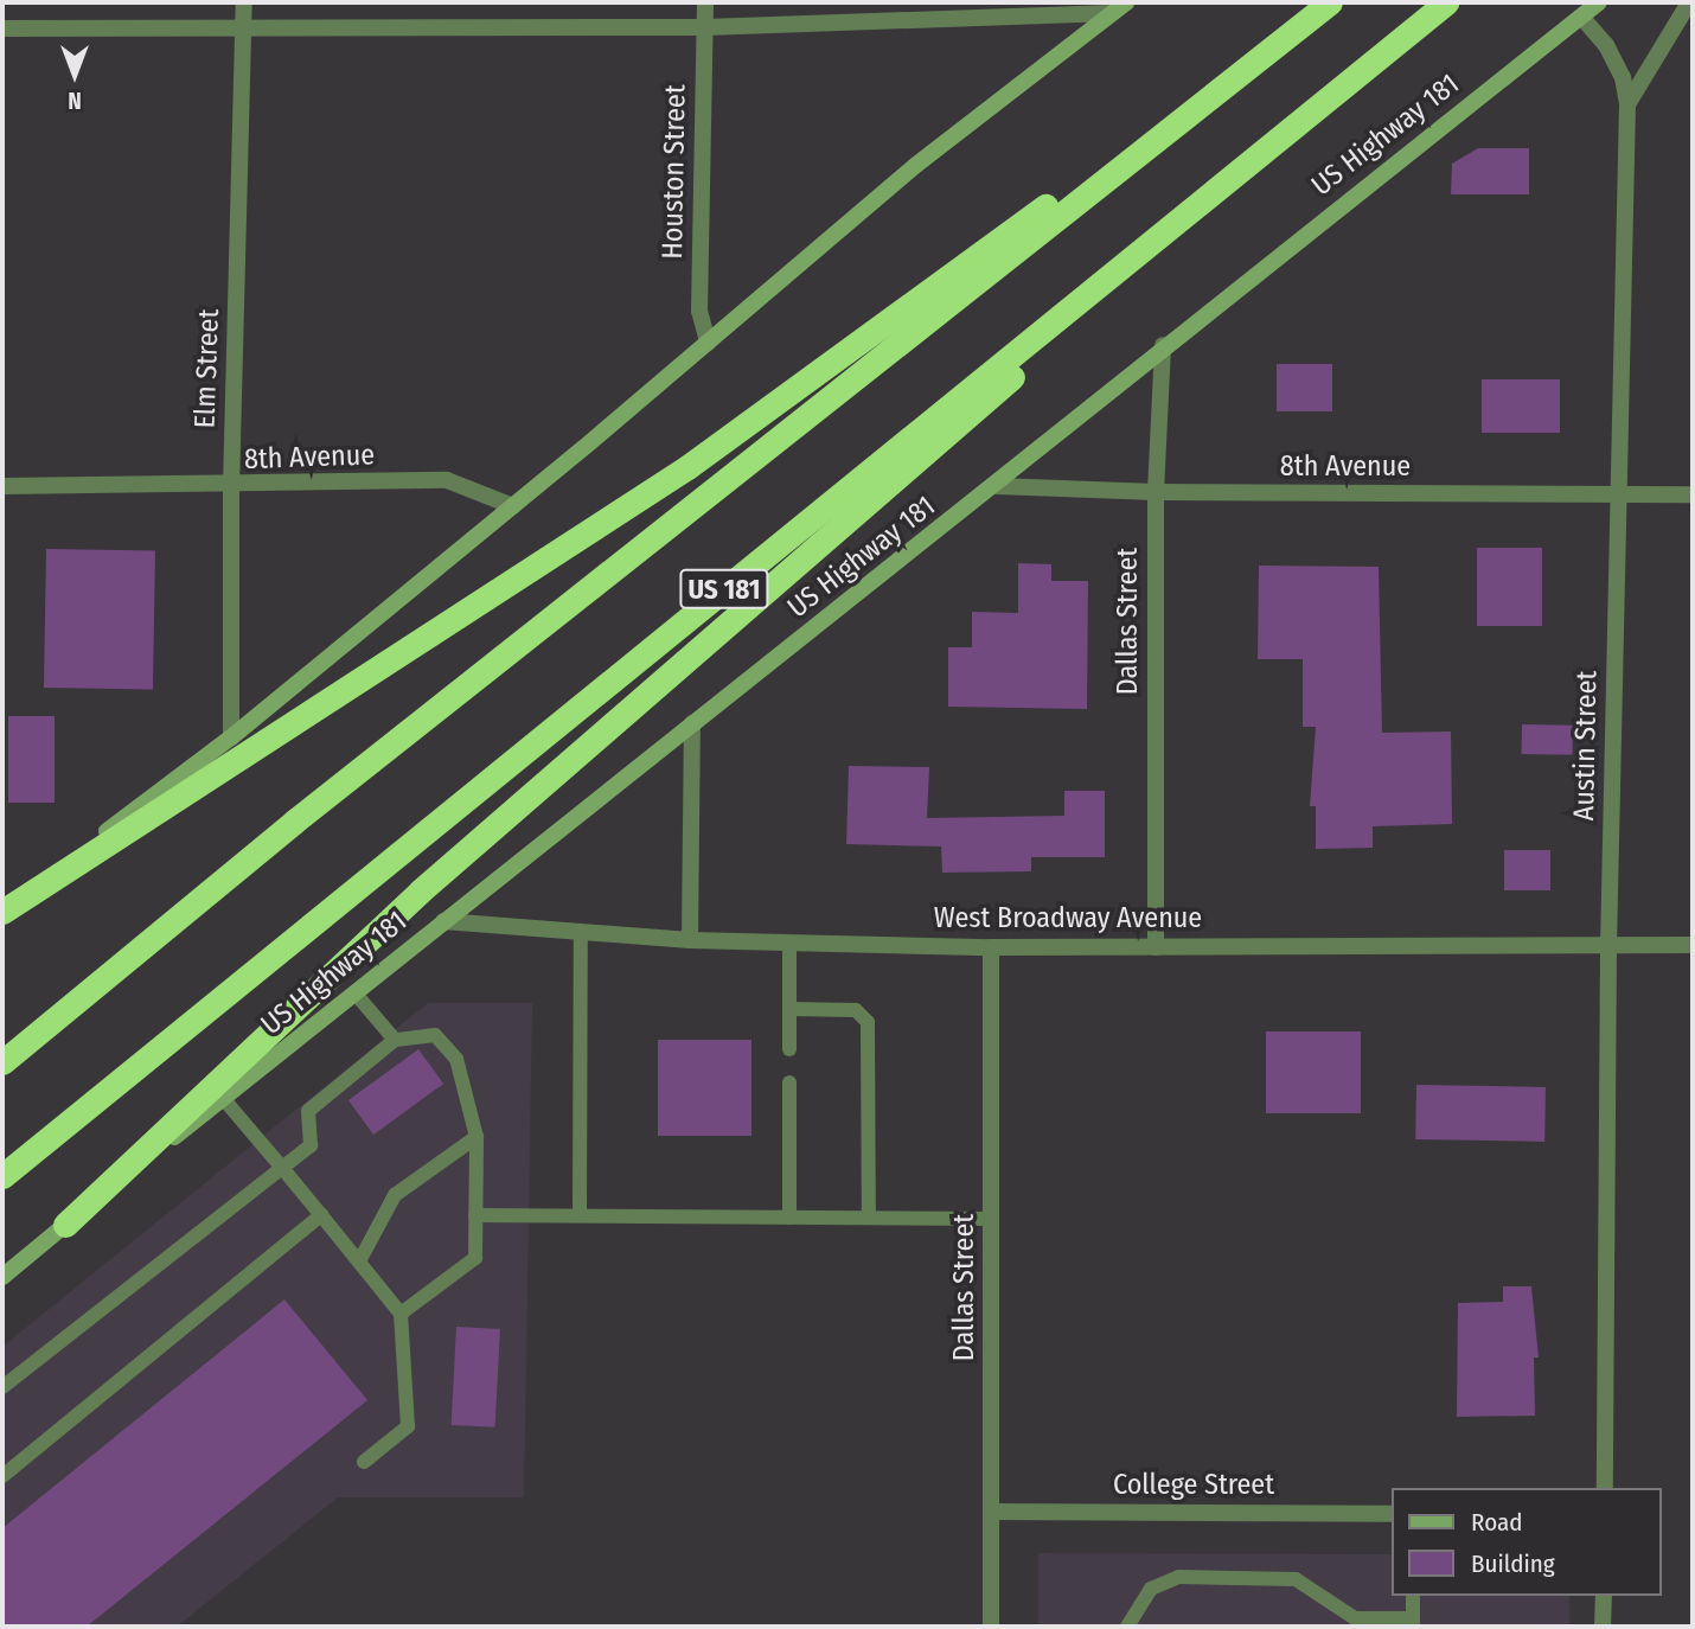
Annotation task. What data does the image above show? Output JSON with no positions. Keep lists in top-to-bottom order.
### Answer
{
  "streets": {
    "highway": ["US 181"],
    "main road": ["US Highway 181"],
    "street": [
      "Houston Street",
      "Elm Street",
      "8th Avenue",
      "Dallas Street",
      "Austin Street",
      "West Broadway Avenue",
      "College Street"
    ]
  },
  "crossings": [
    ["US Highway 181", "8th Avenue"],
    ["US Highway 181", "Dallas Street"],
    ["US Highway 181", "Austin Street"],
    ["US Highway 181", "West Broadway Avenue"],
    ["Elm Street", "8th Avenue"],
    ["8th Avenue", "Dallas Street"],
    ["8th Avenue", "Austin Street"],
    ["Dallas Street", "West Broadway Avenue"],
    ["Dallas Street", "College Street"],
    ["Austin Street", "West Broadway Avenue"]
  ],
  "legend": ["Road", "Building"],
  "north": "bottom"
}
